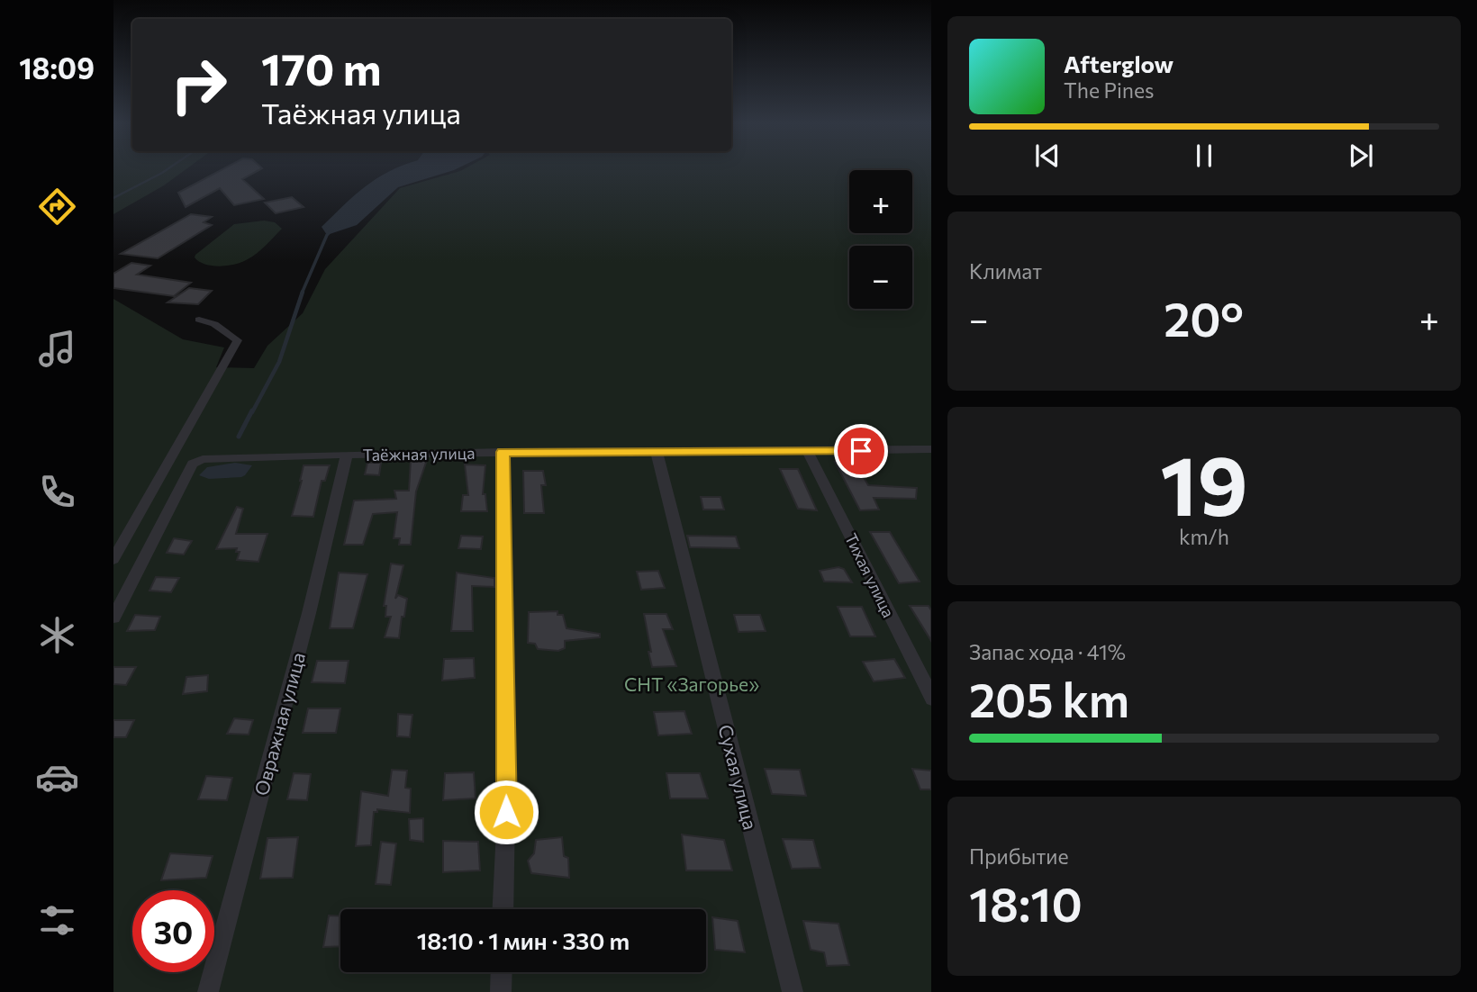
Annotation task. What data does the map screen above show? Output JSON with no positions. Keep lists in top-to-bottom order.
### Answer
{
  "streets": {
    "street": [
      "Таёжная улица",
      "Тихая улица",
      "Овражная улица",
      "Сухая улица"
    ]
  },
  "crossings": [
    ["Таёжная улица", "Тихая улица"],
    ["Таёжная улица", "Овражная улица"],
    ["Таёжная улица", "Сухая улица"]
  ],
  "parks": ["СНТ «Загорье»"],
  "page": {
    "tabs": "18:09",
    "turn": ["170 m", "Таёжная улица"],
    "song": ["Afterglow", "The Pines"],
    "map_buttons": ["+", "−"],
    "tile": [
      "Климат",
      ["19", "km/h"],
      ["Запас хода · 41%", "205 km"],
      ["Прибытие", "18:10"]
    ],
    "heat": ["−", "20°", "+"],
    "limit": "30",
    "trip": "18:10 · 1 мин · 330 m"
  }
}
